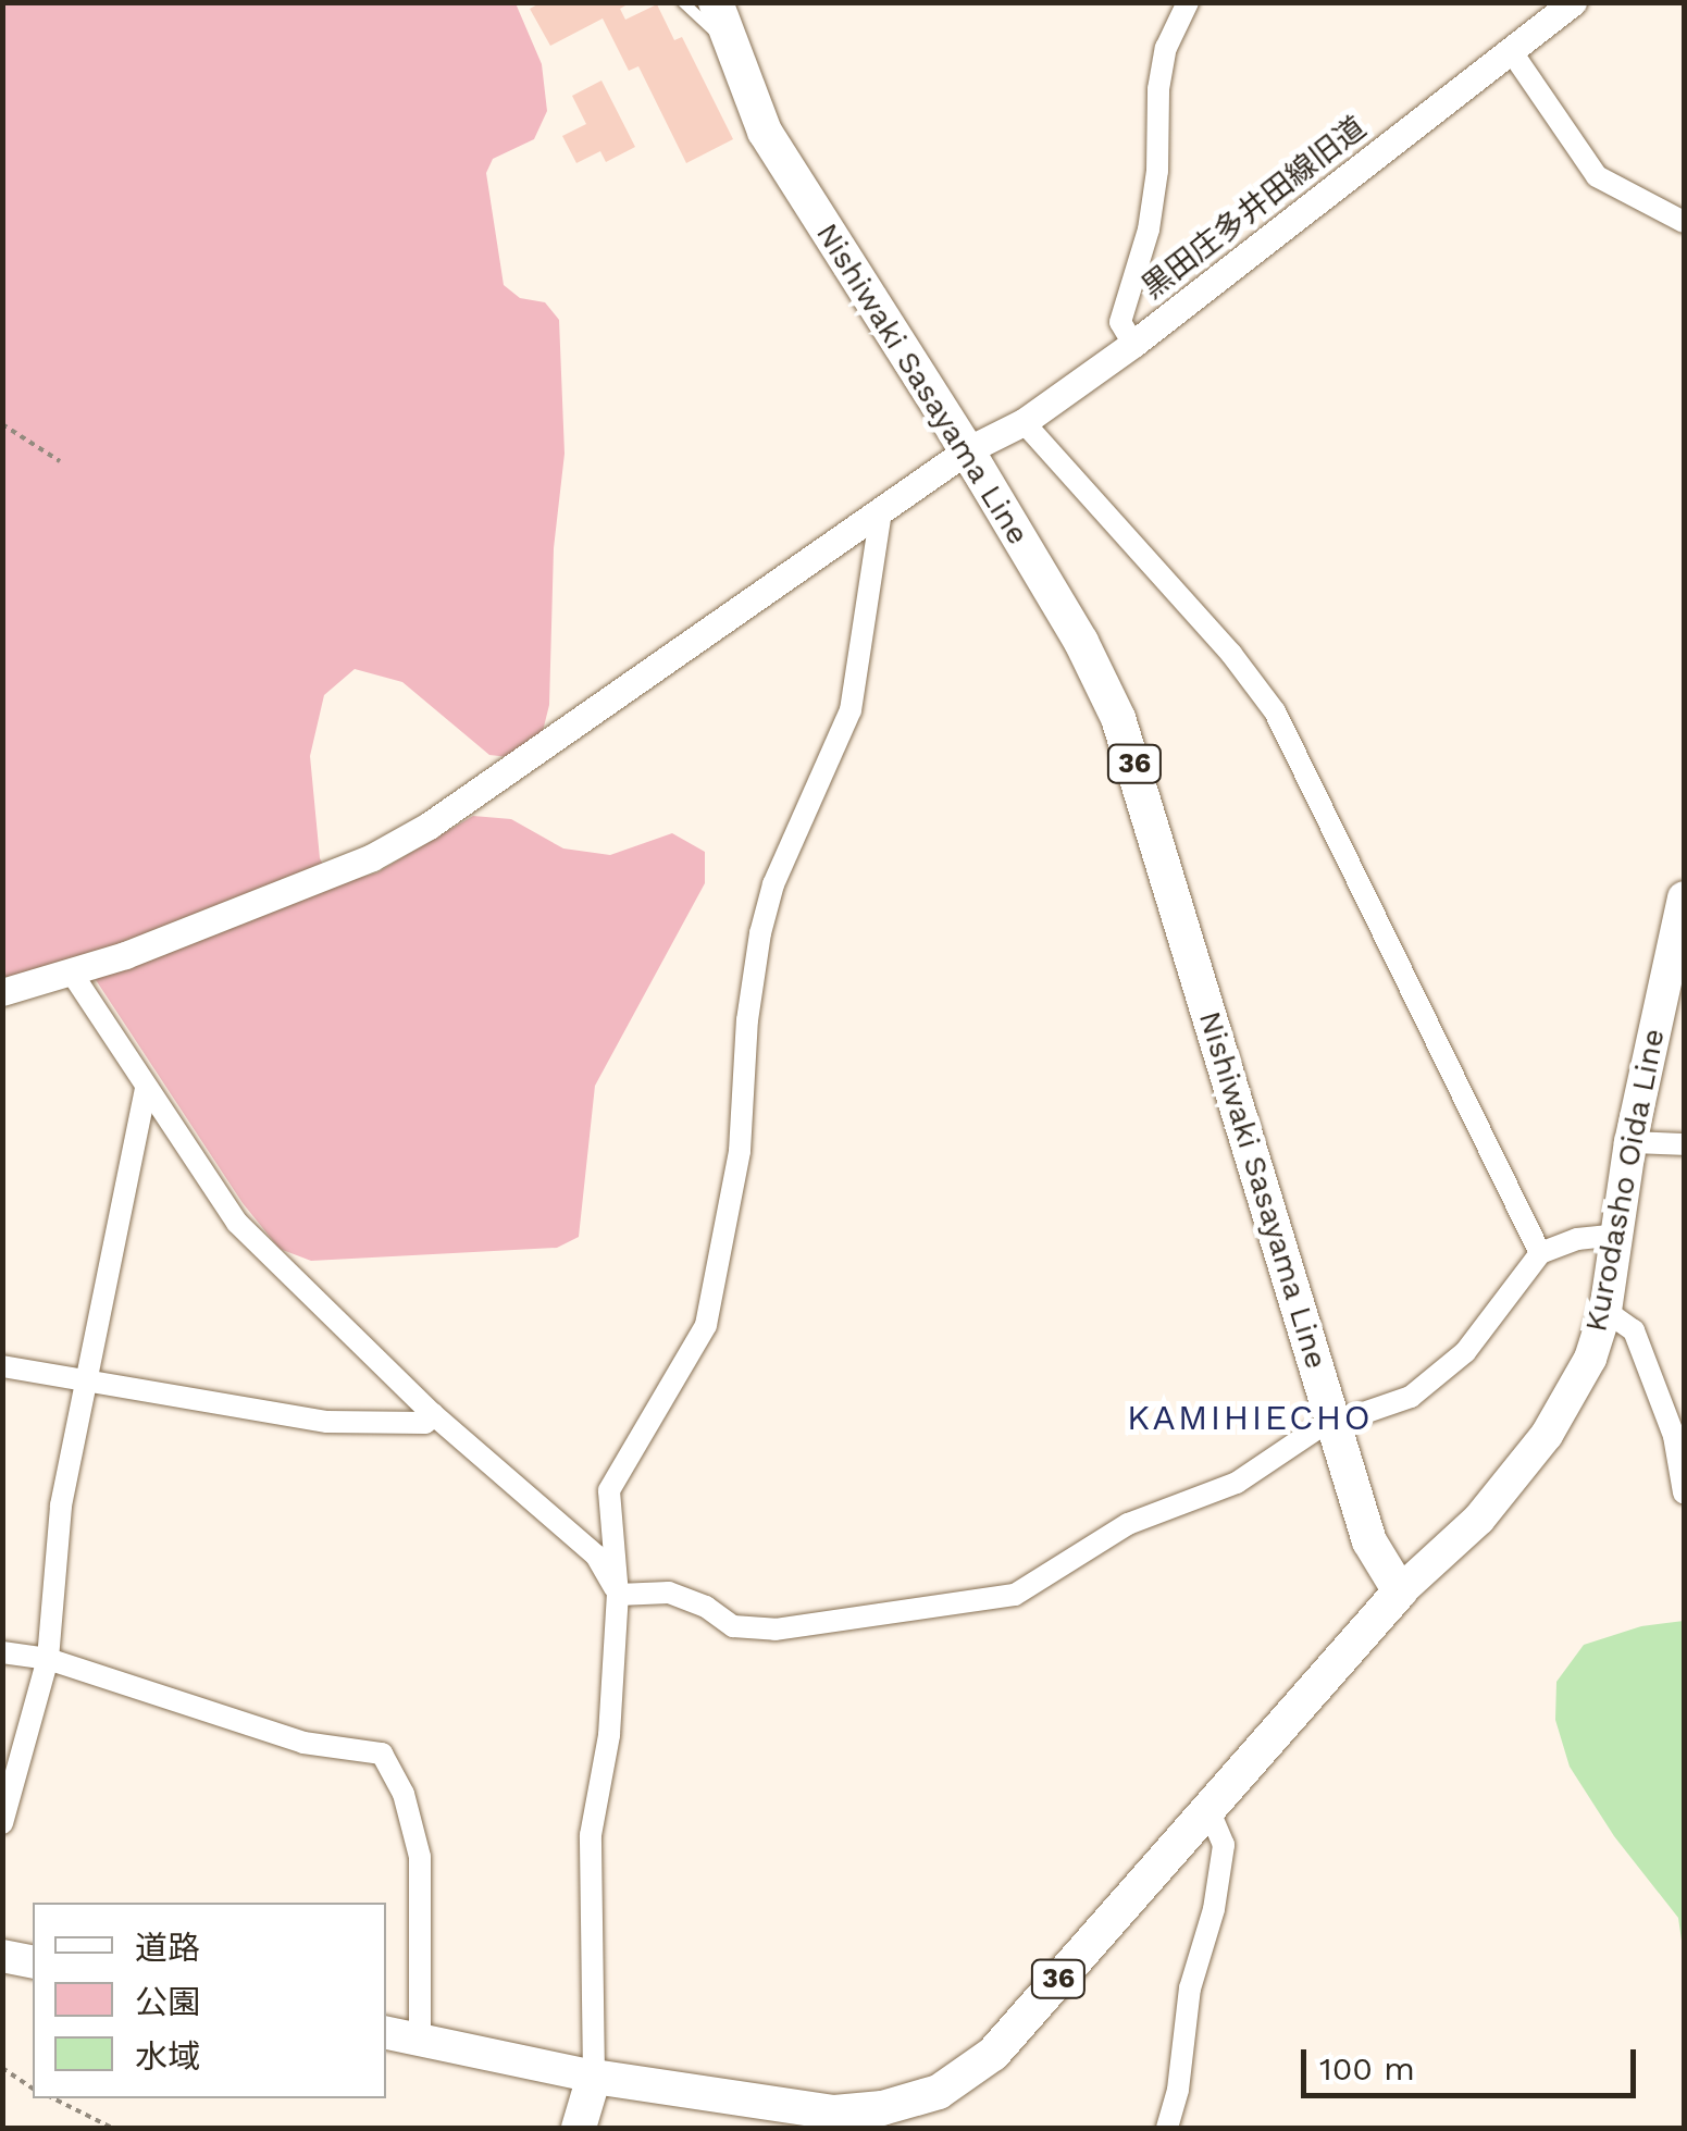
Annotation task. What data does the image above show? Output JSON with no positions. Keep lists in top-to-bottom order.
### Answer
{
  "streets": {
    "main road": ["Nishiwaki Sasayama Line", "36", "Kurodasho Oida Line"],
    "street": ["黒田庄多井田線旧道"]
  },
  "crossings": [
    ["黒田庄多井田線旧道", "Nishiwaki Sasayama Line"],
    ["Nishiwaki Sasayama Line", "36"],
    ["Nishiwaki Sasayama Line", "Kurodasho Oida Line"],
    ["36", "Kurodasho Oida Line"]
  ],
  "districts": ["KAMIHIECHO"],
  "legend": ["道路", "公園", "水域"],
  "scale_bar": "100 m"
}
